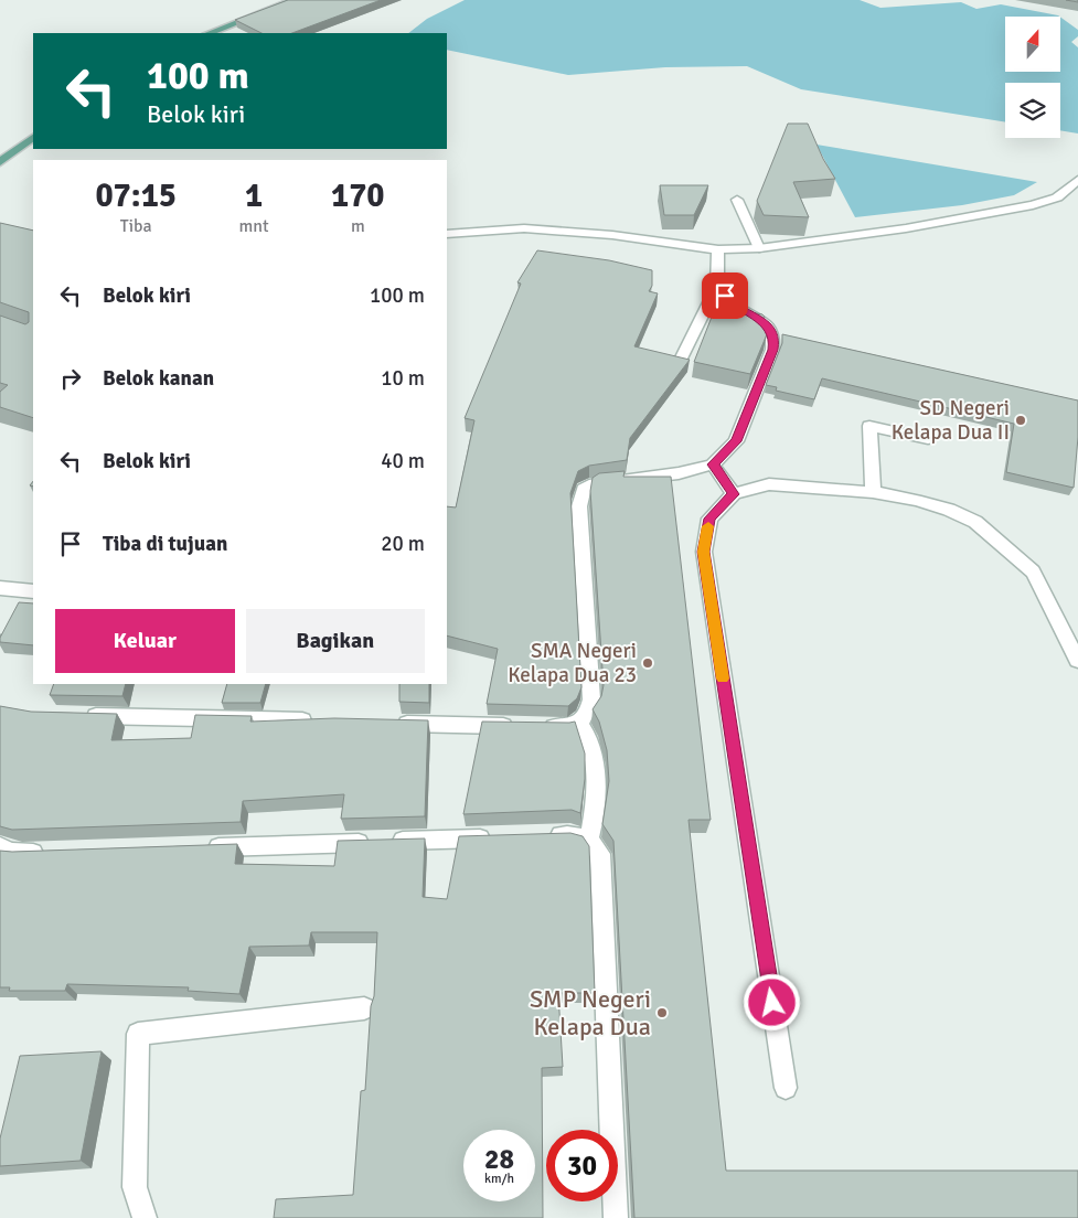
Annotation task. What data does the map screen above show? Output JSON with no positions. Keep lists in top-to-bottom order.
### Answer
{
  "places": ["SD Negeri Kelapa Dua II", "SMA Negeri Kelapa Dua 23", "SMP Negeri Kelapa Dua"],
  "north": "top",
  "page": {
    "turn": ["100 m", "Belok kiri"],
    "eta": [
      "07:15",
      "Tiba",
      "1",
      "mnt",
      "170",
      "m"
    ],
    "list": [
      {
        "name": "Belok kiri",
        "value": "100 m"
      },
      {
        "name": "Belok kanan",
        "value": "10 m"
      },
      {
        "name": "Belok kiri",
        "value": "40 m"
      },
      {
        "name": "Tiba di tujuan",
        "value": "20 m"
      }
    ],
    "buttons": ["Keluar", "Bagikan"],
    "speed": "28 km/h",
    "limit": "30"
  }
}
